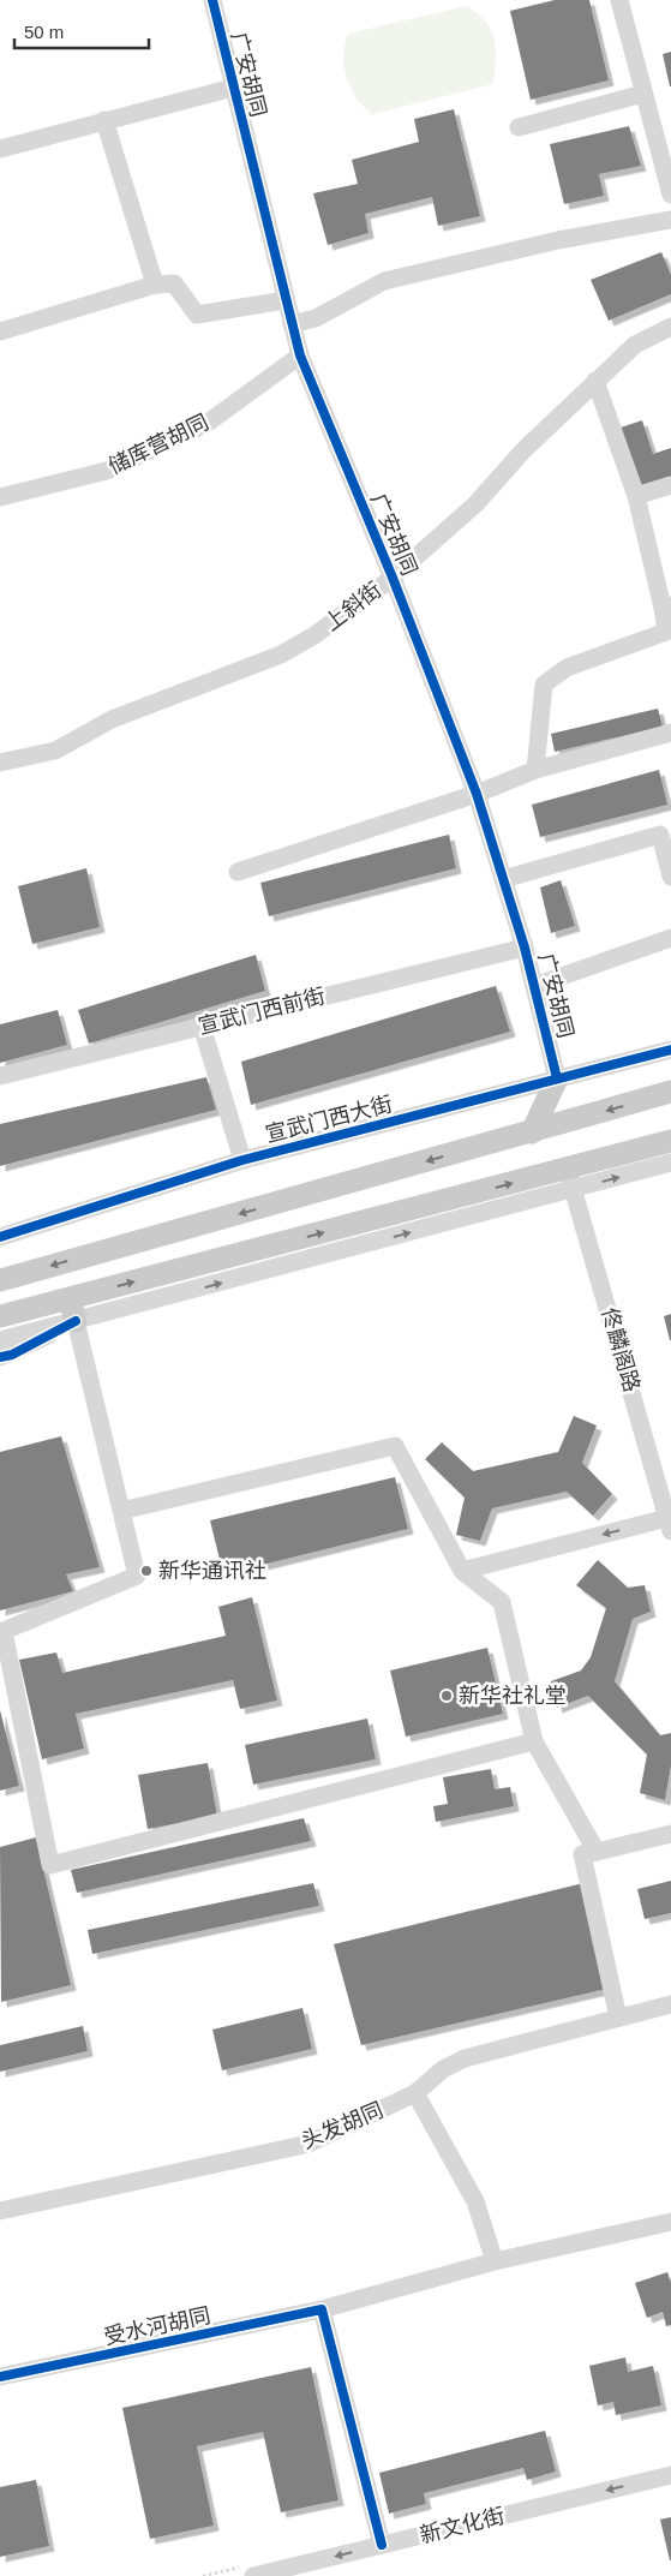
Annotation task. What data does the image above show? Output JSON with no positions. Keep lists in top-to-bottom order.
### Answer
{
  "streets": {
    "street": [
      "广安胡同",
      "储库营胡同",
      "上斜街",
      "宣武门西前街",
      "宣武门西大街",
      "佟麟阁路",
      "头发胡同",
      "受水河胡同",
      "新文化街"
    ]
  },
  "crossings": [
    ["广安胡同", "储库营胡同"],
    ["广安胡同", "上斜街"],
    ["广安胡同", "宣武门西前街"],
    ["广安胡同", "宣武门西大街"]
  ],
  "one_way": ["新文化街"],
  "places": ["新华通讯社", "新华社礼堂"],
  "scale_bar": "50 m"
}
